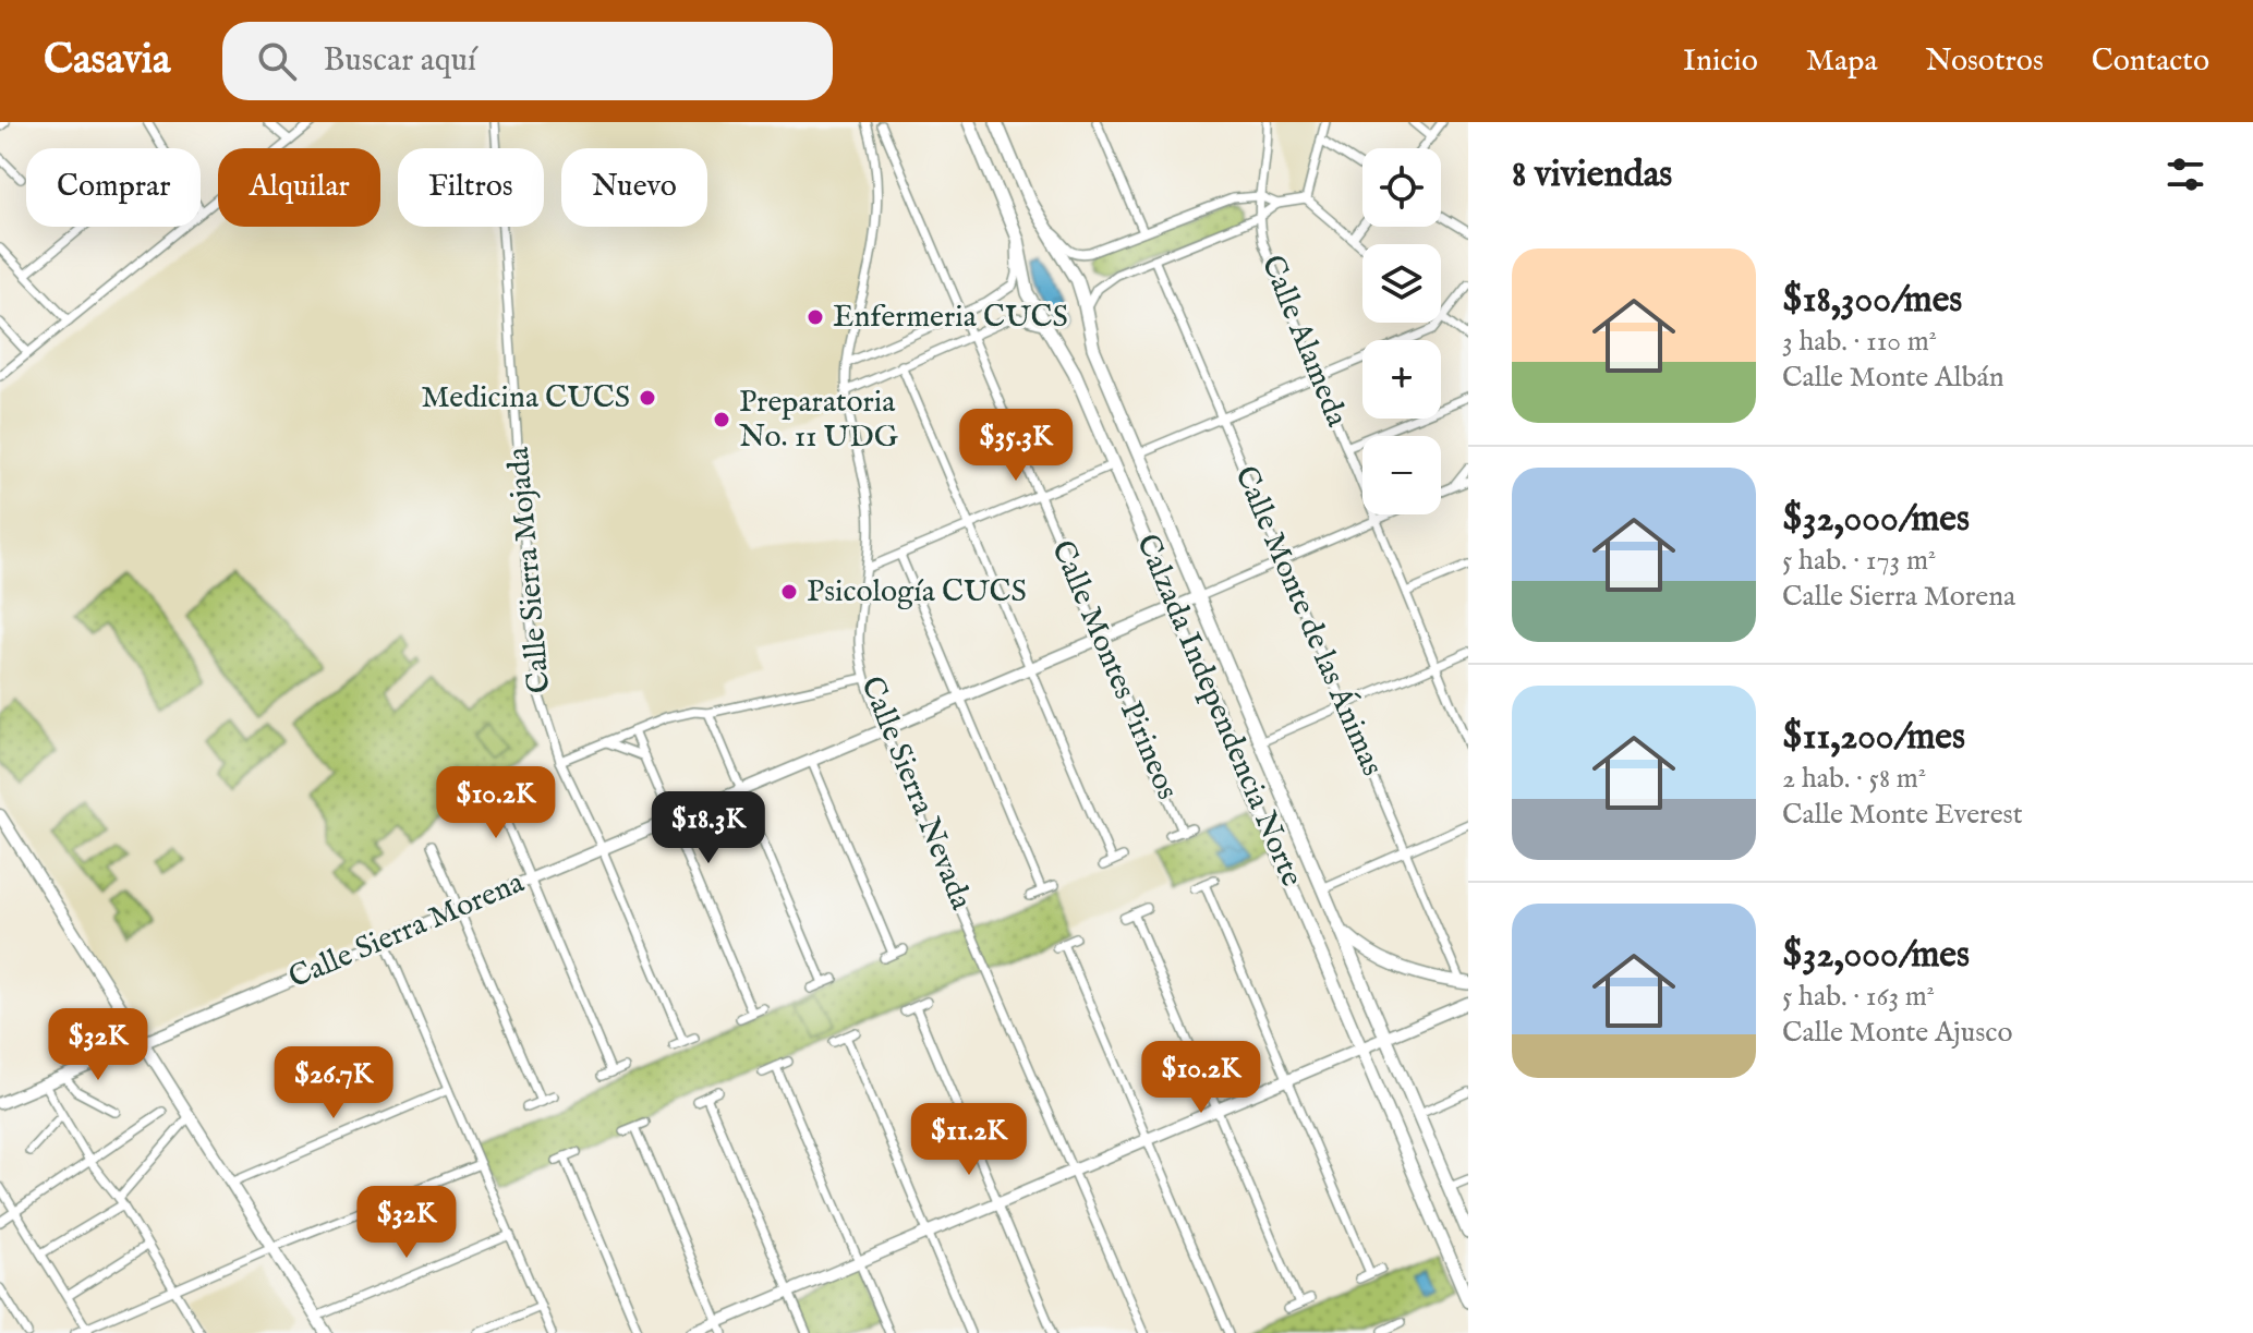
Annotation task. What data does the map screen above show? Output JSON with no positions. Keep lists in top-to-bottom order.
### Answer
{
  "streets": {
    "main road": ["Calzada Independencia Norte"],
    "street": [
      "Calle Alameda",
      "Calle Sierra Mojada",
      "Calle Monte de las Ánimas",
      "Calle Montes Pirineos",
      "Calle Sierra Nevada",
      "Calle Sierra Morena"
    ]
  },
  "crossings": [
    ["Calle Sierra Mojada", "Calle Sierra Morena"],
    ["Calle Montes Pirineos", "Calle Sierra Morena"],
    ["Calzada Independencia Norte", "Calle Sierra Morena"],
    ["Calle Sierra Nevada", "Calle Sierra Morena"]
  ],
  "places": [
    "Enfermeria CUCS",
    "Medicina CUCS",
    "Preparatoria No. 11 UDG",
    "Psicología CUCS"
  ],
  "page": {
    "header": "Casavia",
    "search": "Buscar aquí",
    "nav": [
      "Inicio",
      "Mapa",
      "Nosotros",
      "Contacto"
    ],
    "heading": "8 viviendas",
    "map_buttons": ["+", "−"],
    "chip": [
      "Comprar",
      "Alquilar",
      "Filtros",
      "Nuevo"
    ],
    "list": [
      {
        "name": "$18,300/mes",
        "note": "3 hab. · 110 m² · Calle Monte Albán"
      },
      {
        "name": "$32,000/mes",
        "note": "5 hab. · 173 m² · Calle Sierra Morena"
      },
      {
        "name": "$11,200/mes",
        "note": "2 hab. · 58 m² · Calle Monte Everest"
      },
      {
        "name": "$32,000/mes",
        "note": "5 hab. · 163 m² · Calle Monte Ajusco"
      }
    ],
    "price": [
      "$35.3K",
      "$10.2K",
      "$18.3K",
      "$32K",
      "$10.2K",
      "$26.7K",
      "$11.2K",
      "$32K"
    ]
  }
}
